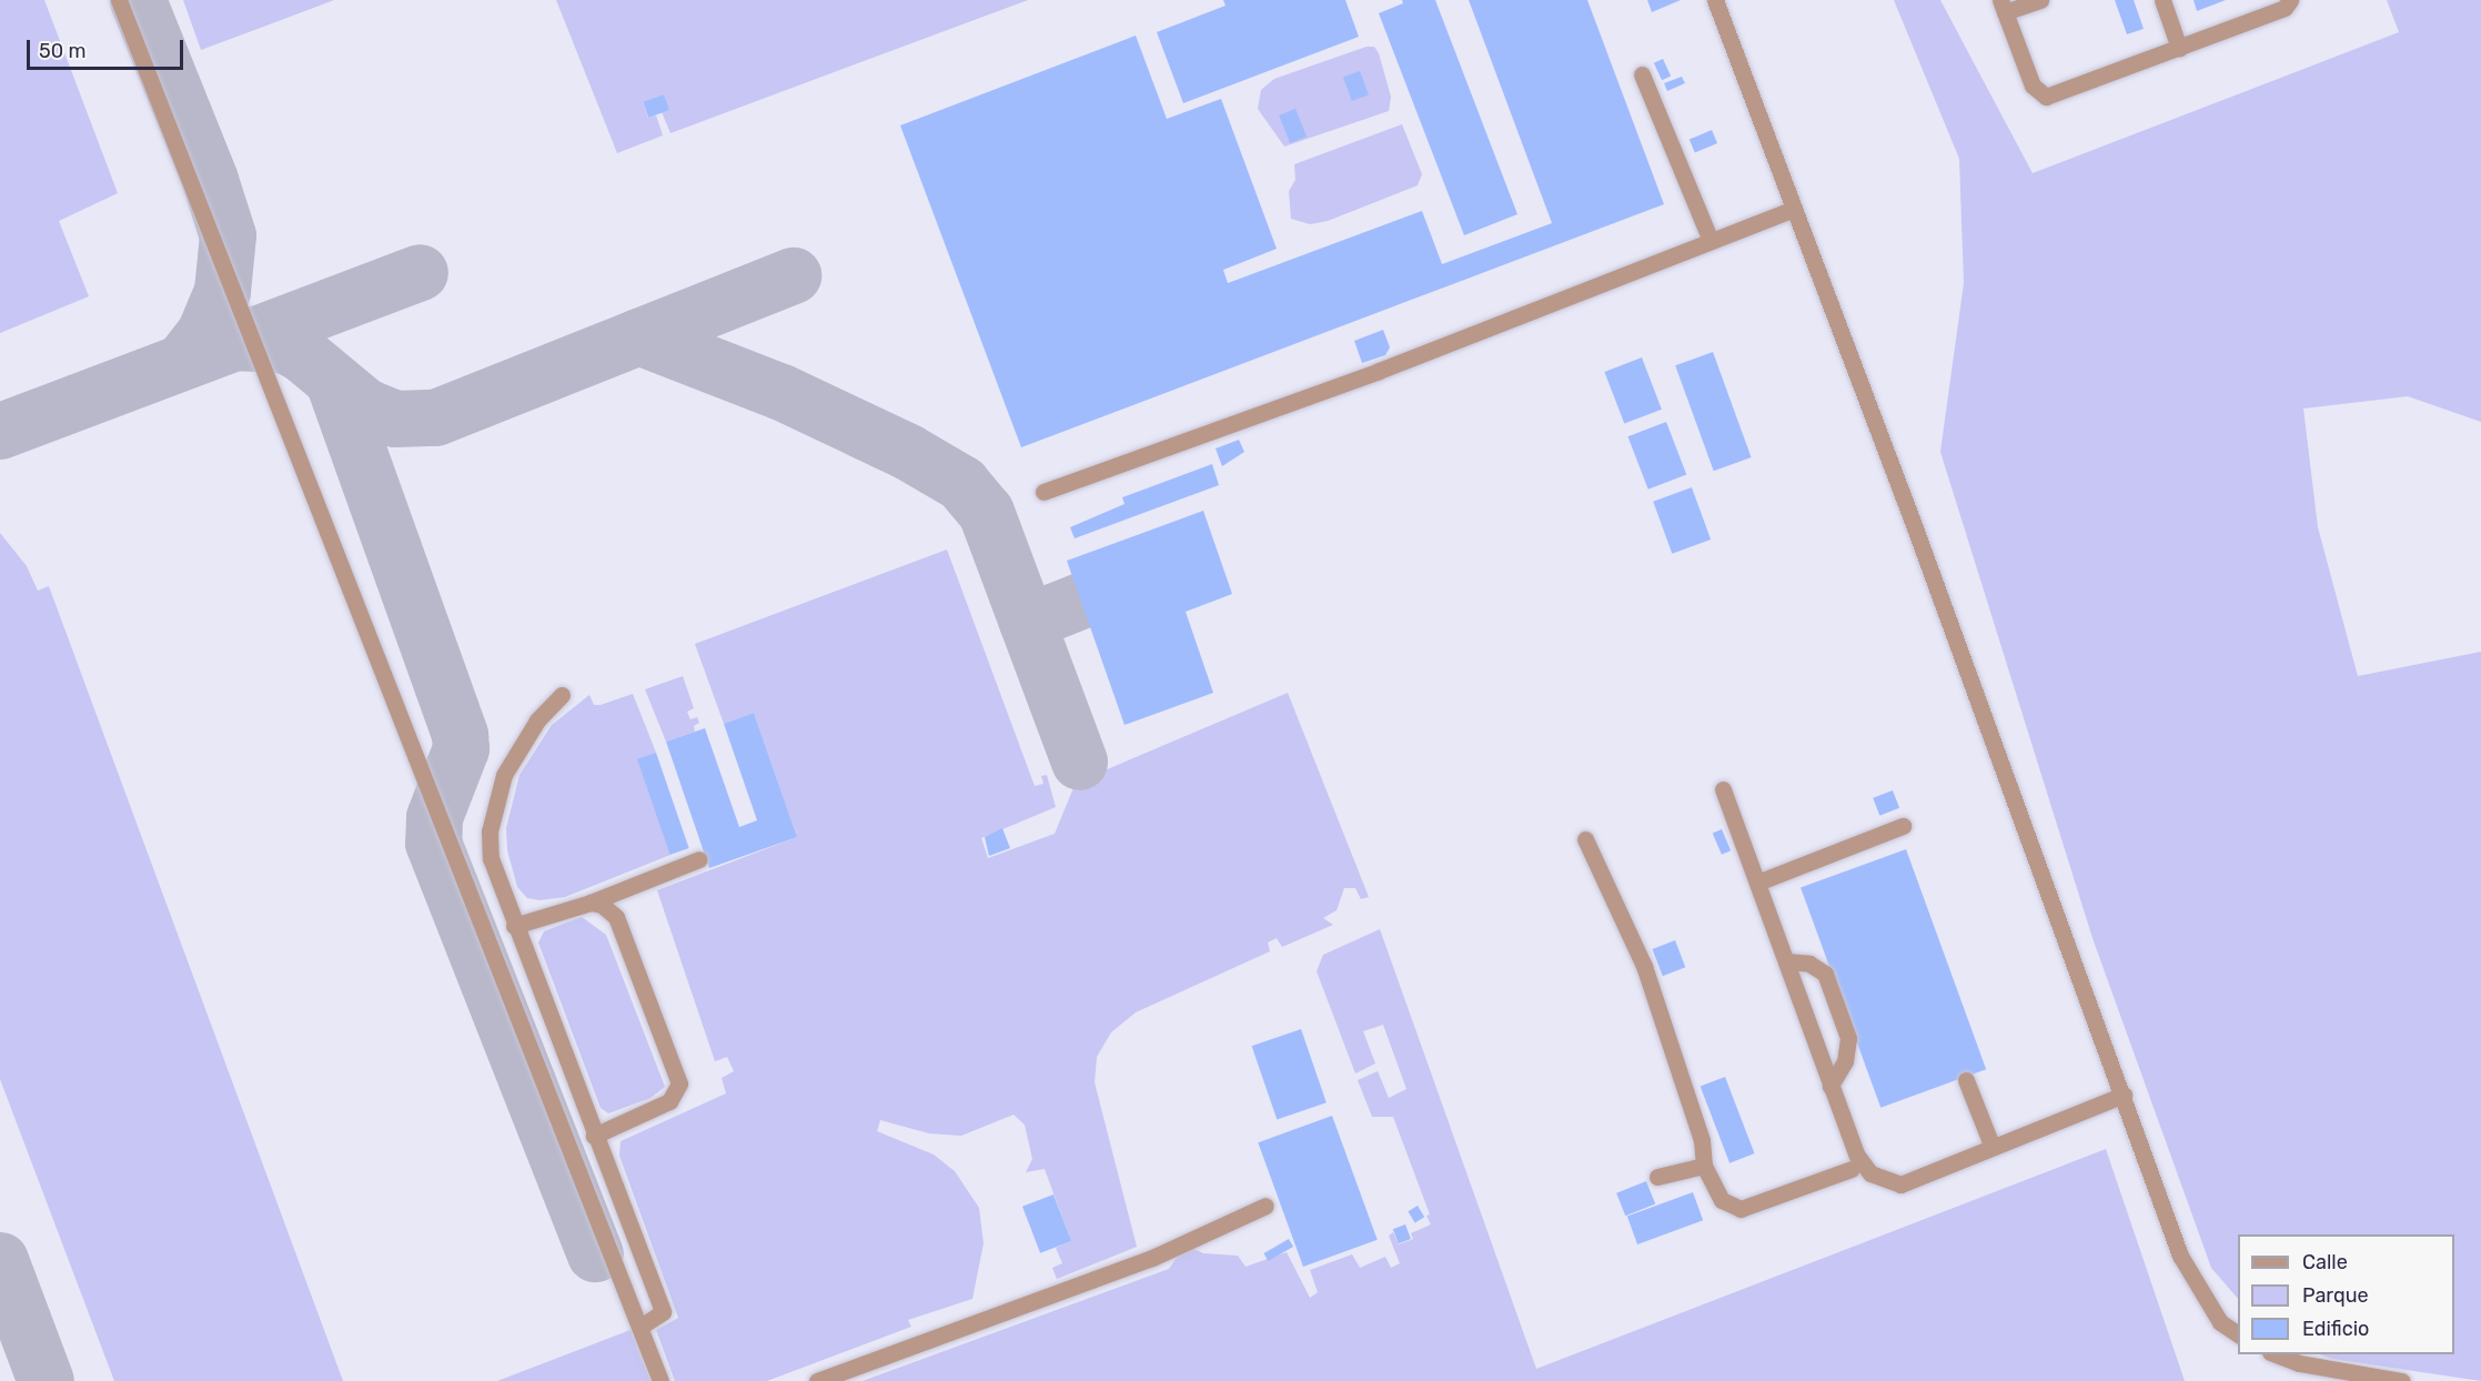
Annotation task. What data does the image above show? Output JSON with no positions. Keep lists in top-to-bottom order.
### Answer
{
  "legend": ["Calle", "Parque", "Edificio"],
  "scale_bar": "50 m"
}
